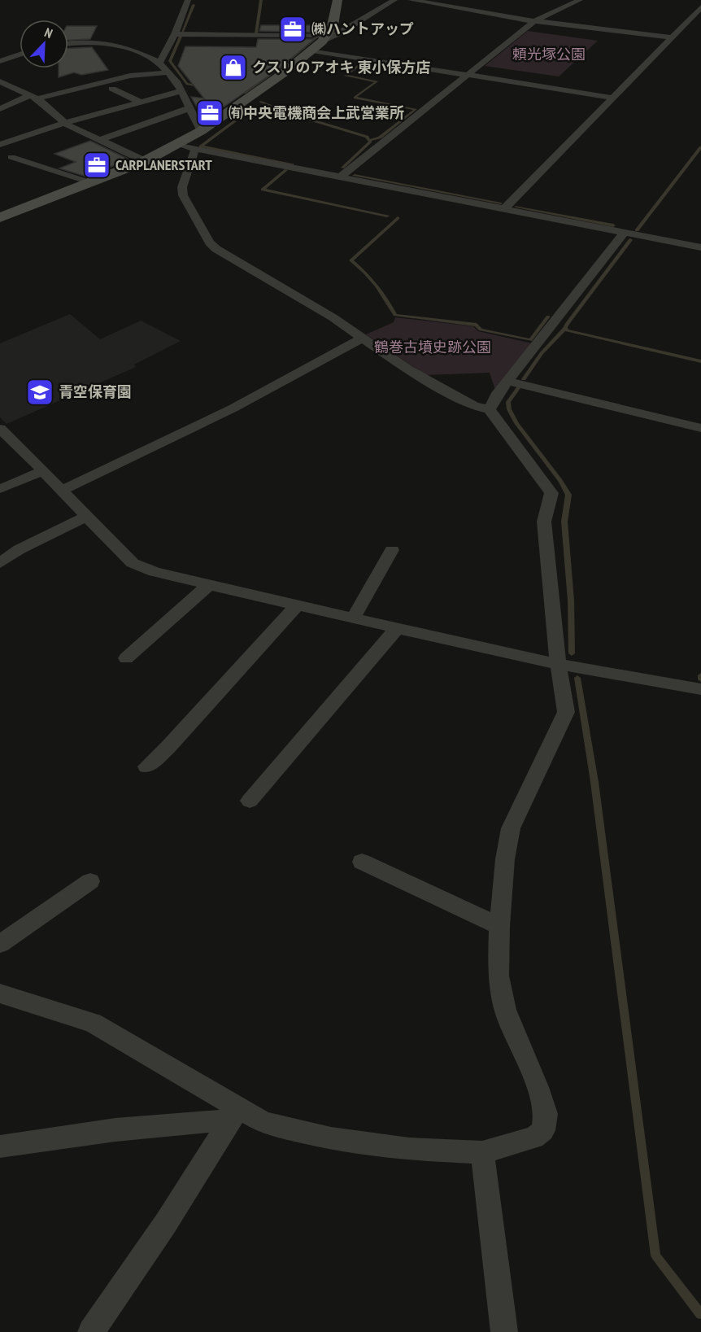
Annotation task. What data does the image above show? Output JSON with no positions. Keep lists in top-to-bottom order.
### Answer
{
  "parks": ["頼光塚公園", "鶴巻古墳史跡公園"],
  "places": {
    "office": ["㈱ハントアップ", "㈲中央電機商会上武営業所", "CARPLANERSTART"],
    "shop": ["クスリのアオキ 東小保方店"],
    "school or university": ["青空保育園"]
  },
  "north": "top right"
}
